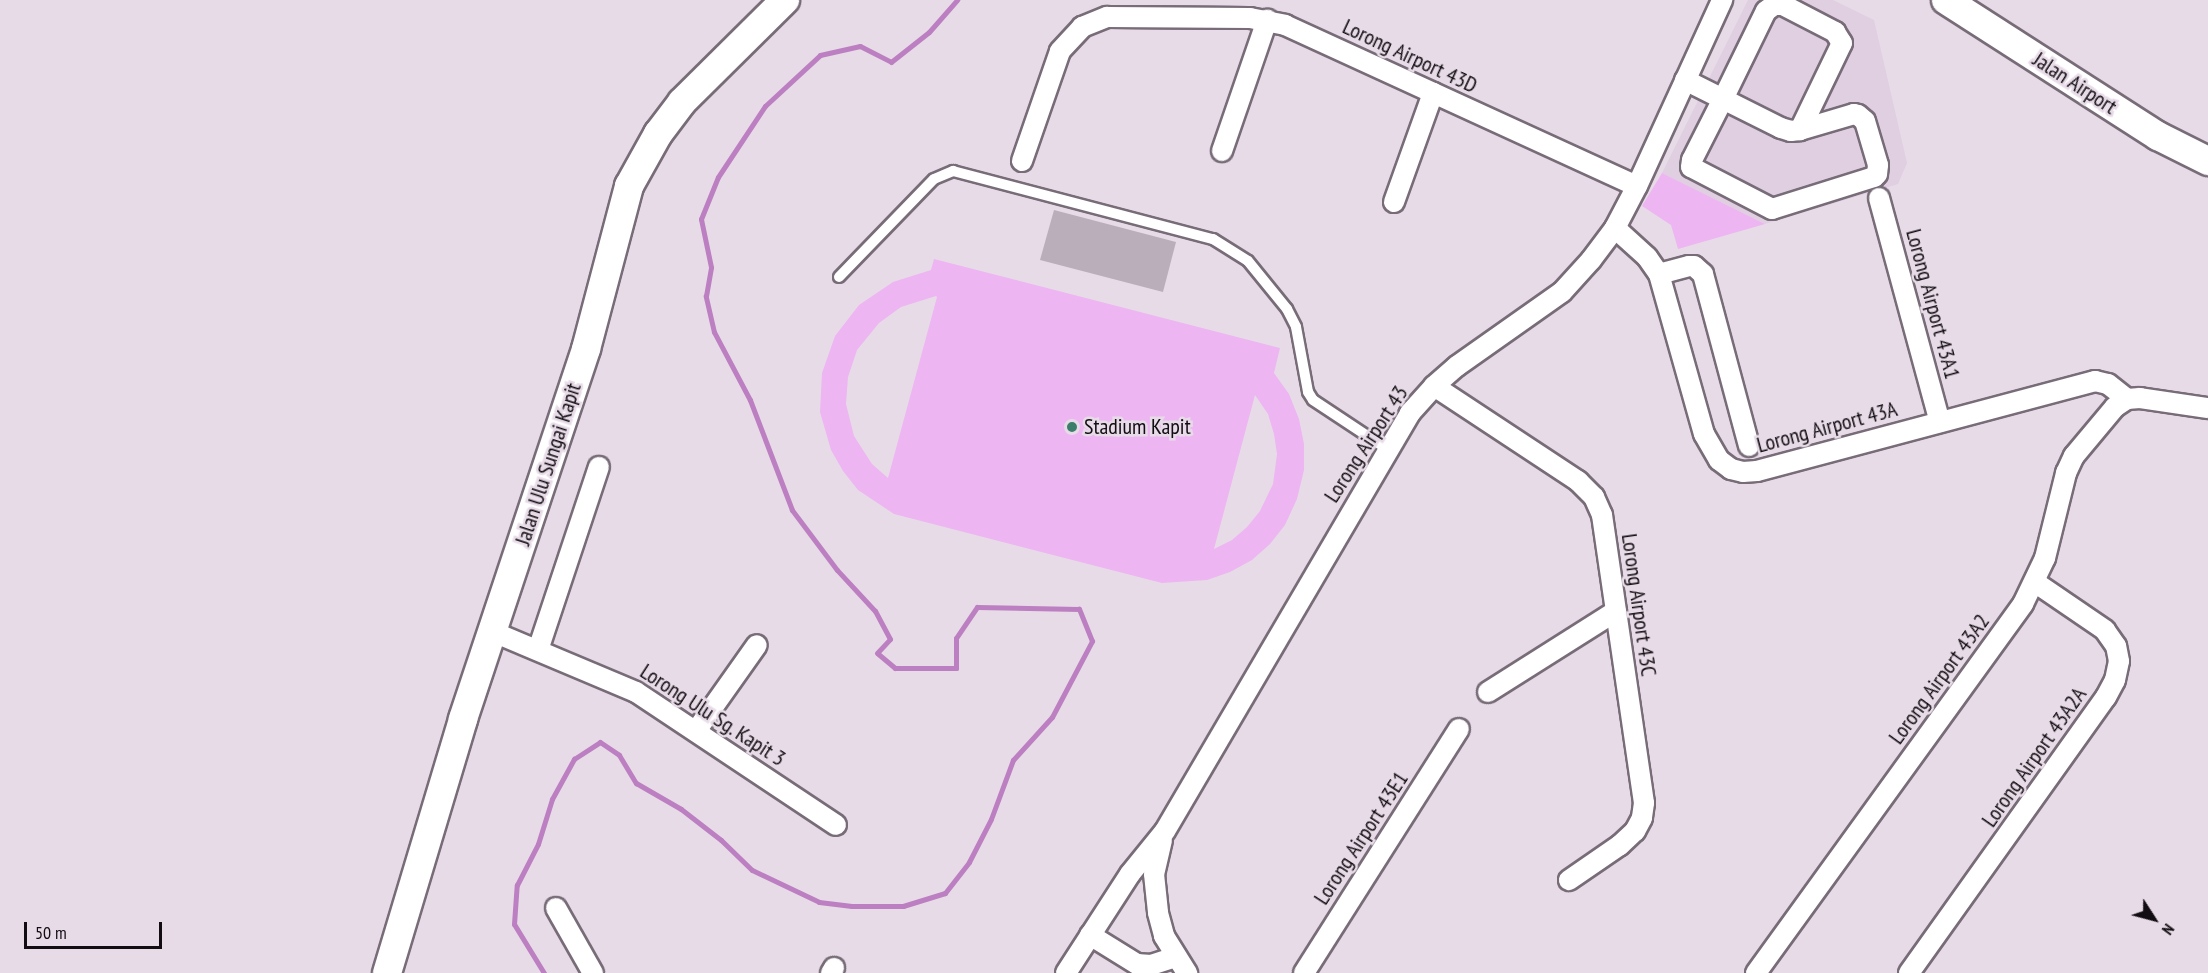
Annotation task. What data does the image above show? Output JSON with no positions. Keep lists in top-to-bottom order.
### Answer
{
  "streets": {
    "main road": ["Jalan Airport", "Jalan Ulu Sungai Kapit"],
    "street": [
      "Lorong Airport 43D",
      "Lorong Airport 43A1",
      "Lorong Airport 43A",
      "Lorong Airport 43",
      "Lorong Airport 43C",
      "Lorong Airport 43A2",
      "Lorong Ulu Sg. Kapit 3",
      "Lorong Airport 43A2A",
      "Lorong Airport 43E1"
    ]
  },
  "crossings": [
    ["Lorong Airport 43D", "Lorong Airport 43"],
    ["Lorong Airport 43A1", "Lorong Airport 43A"],
    ["Lorong Airport 43A", "Lorong Airport 43"],
    ["Lorong Airport 43A", "Lorong Airport 43A2"],
    ["Lorong Airport 43", "Lorong Airport 43C"],
    ["Jalan Ulu Sungai Kapit", "Lorong Ulu Sg. Kapit 3"],
    ["Lorong Airport 43A2", "Lorong Airport 43A2A"]
  ],
  "places": ["Stadium Kapit"],
  "scale_bar": "50 m",
  "north": "bottom right"
}
